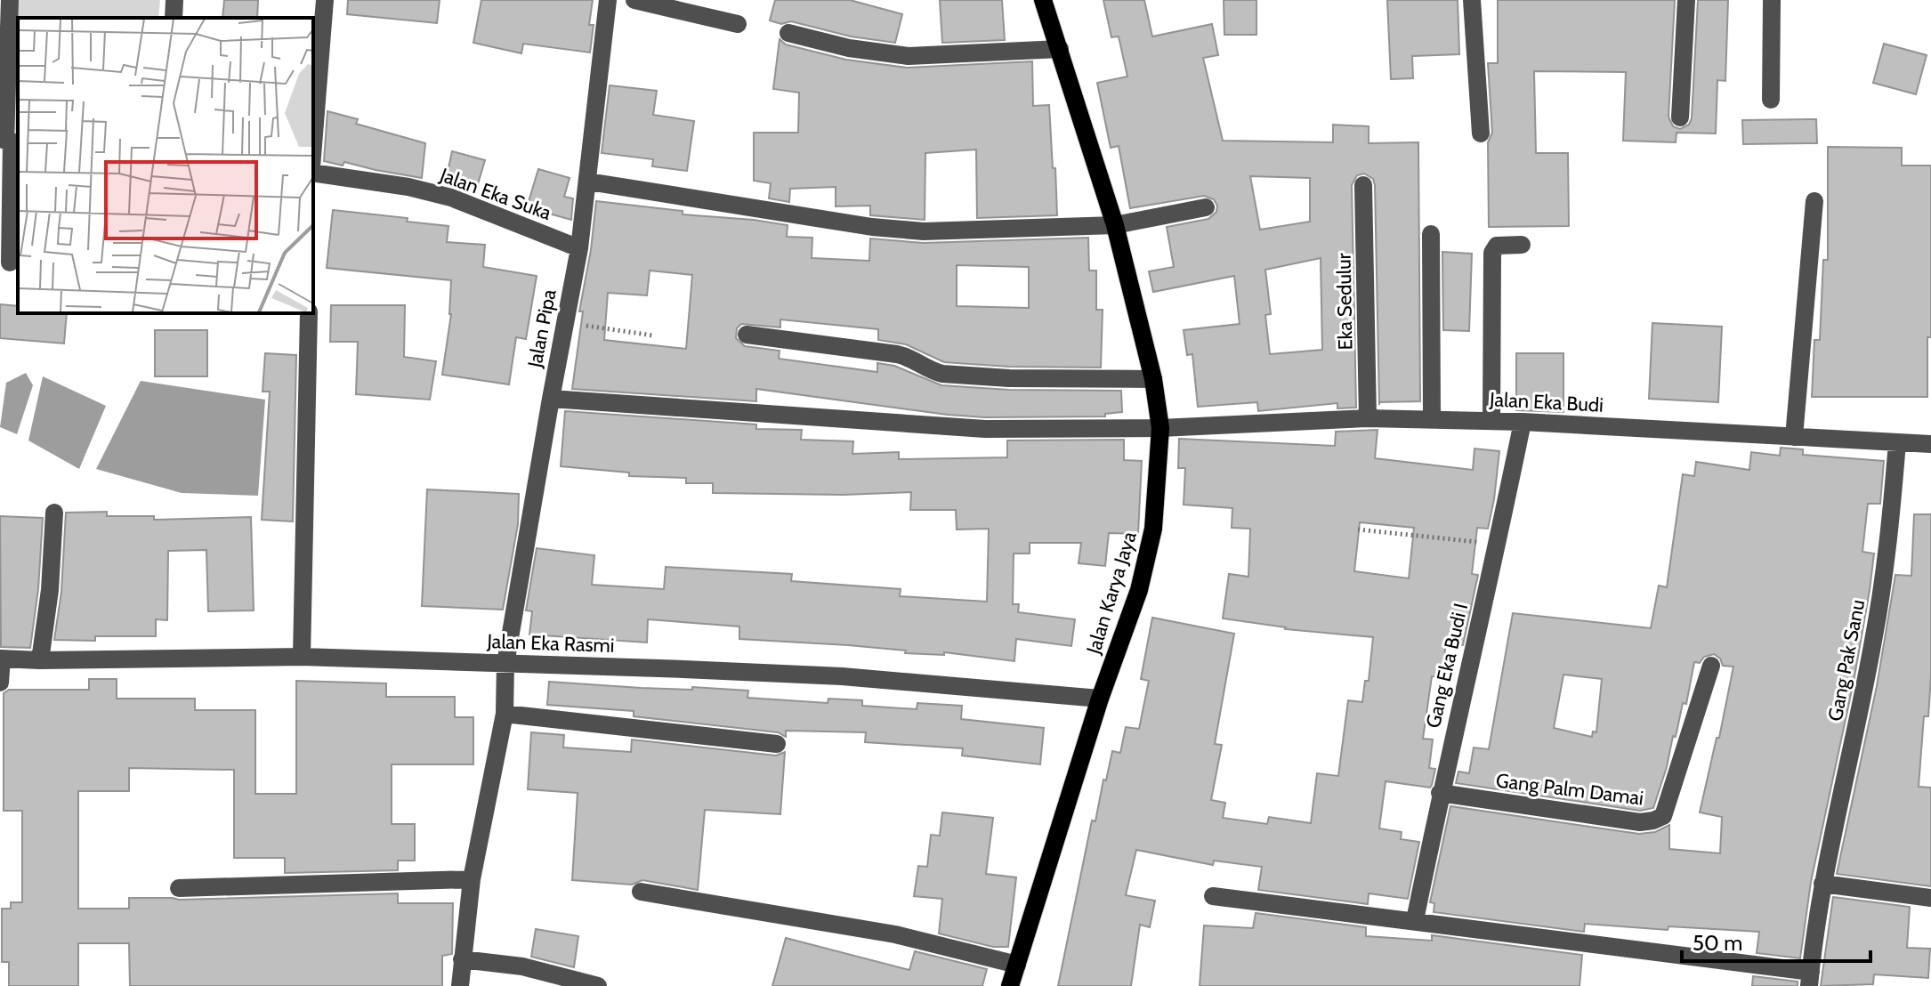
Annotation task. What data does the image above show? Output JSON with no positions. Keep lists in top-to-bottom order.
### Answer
{
  "streets": {
    "main road": ["Jalan Karya Jaya"],
    "street": [
      "Jalan Eka Suka",
      "Eka Sedulur",
      "Jalan Pipa",
      "Jalan Eka Budi",
      "Jalan Eka Rasmi",
      "Gang Pak Sanu",
      "Gang Eka Budi I",
      "Gang Palm Damai"
    ]
  },
  "crossings": [
    ["Jalan Eka Suka", "Jalan Pipa"],
    ["Eka Sedulur", "Jalan Eka Budi"],
    ["Jalan Pipa", "Jalan Eka Budi"],
    ["Jalan Pipa", "Jalan Eka Rasmi"],
    ["Jalan Eka Budi", "Jalan Karya Jaya"],
    ["Jalan Eka Budi", "Gang Pak Sanu"],
    ["Jalan Eka Budi", "Gang Eka Budi I"],
    ["Jalan Karya Jaya", "Jalan Eka Rasmi"],
    ["Gang Eka Budi I", "Gang Palm Damai"]
  ],
  "scale_bar": "50 m"
}
